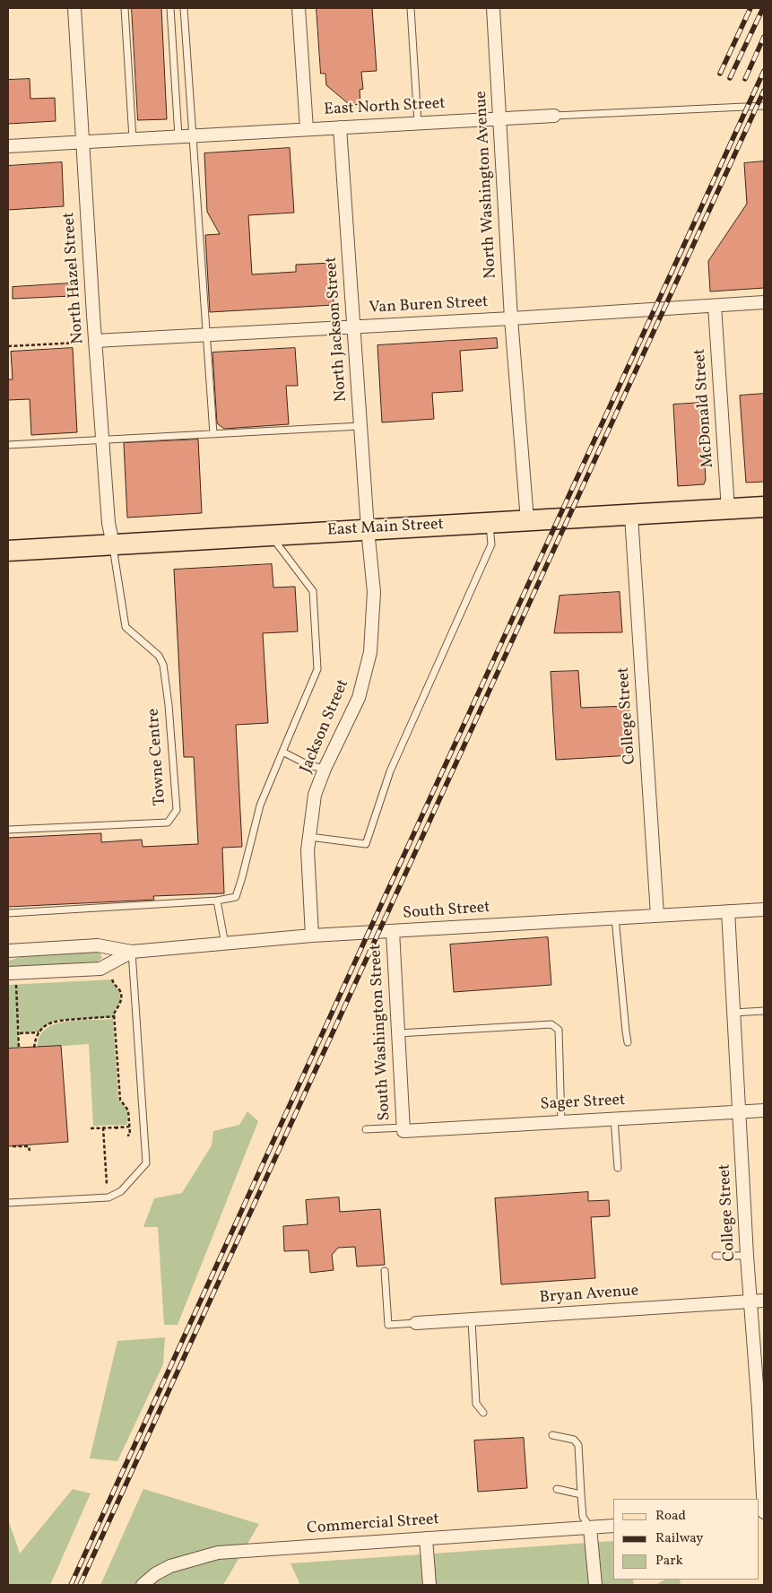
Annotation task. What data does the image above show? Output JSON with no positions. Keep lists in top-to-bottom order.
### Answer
{
  "streets": {
    "main road": ["East Main Street"],
    "street": [
      "East North Street",
      "North Washington Avenue",
      "North Hazel Street",
      "Van Buren Street",
      "North Jackson Street",
      "McDonald Street",
      "College Street",
      "Jackson Street",
      "South Street",
      "South Washington Street",
      "Sager Street",
      "Bryan Avenue",
      "Commercial Street"
    ],
    "lane": ["Towne Centre"]
  },
  "crossings": [
    ["East North Street", "North Washington Avenue"],
    ["East North Street", "North Hazel Street"],
    ["East North Street", "North Jackson Street"],
    ["North Washington Avenue", "Van Buren Street"],
    ["North Washington Avenue", "East Main Street"],
    ["North Hazel Street", "Van Buren Street"],
    ["North Hazel Street", "East Main Street"],
    ["North Hazel Street", "Towne Centre"],
    ["Van Buren Street", "North Jackson Street"],
    ["Van Buren Street", "McDonald Street"],
    ["North Jackson Street", "East Main Street"],
    ["North Jackson Street", "Jackson Street"],
    ["McDonald Street", "East Main Street"],
    ["East Main Street", "College Street"],
    ["East Main Street", "Jackson Street"],
    ["East Main Street", "Towne Centre"],
    ["College Street", "South Street"],
    ["College Street", "Sager Street"],
    ["College Street", "Bryan Avenue"],
    ["Jackson Street", "South Street"],
    ["South Street", "South Washington Street"],
    ["South Washington Street", "Sager Street"]
  ],
  "legend": ["Road", "Railway", "Park"]
}
